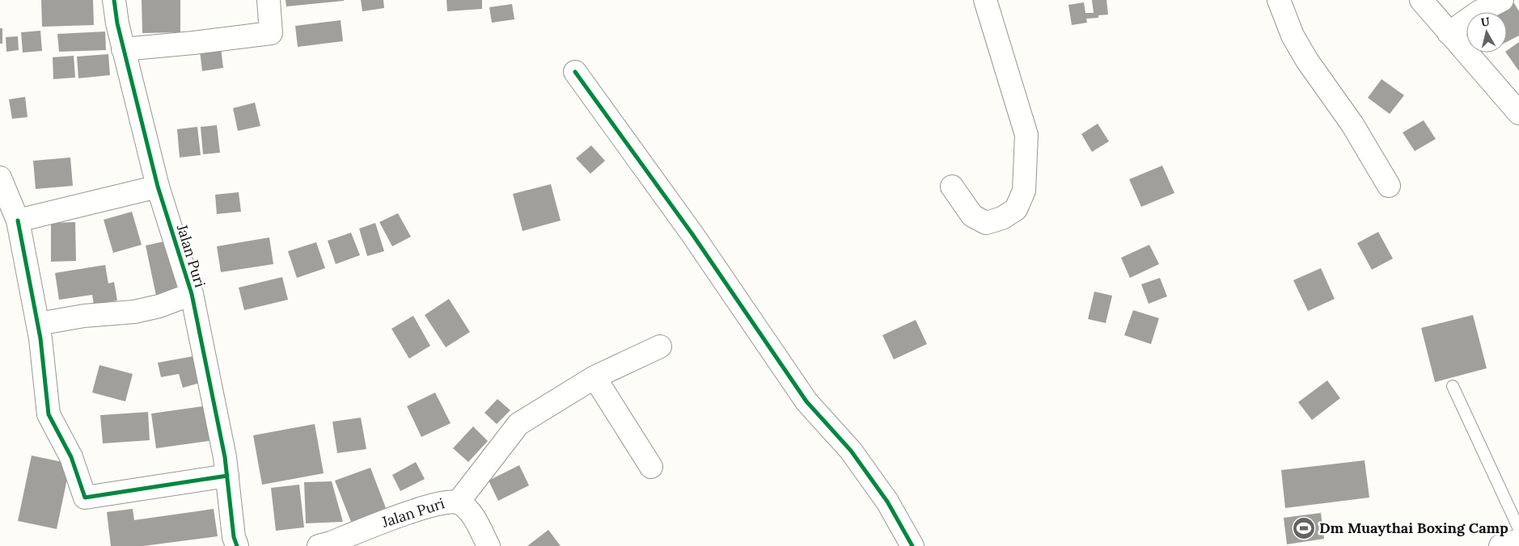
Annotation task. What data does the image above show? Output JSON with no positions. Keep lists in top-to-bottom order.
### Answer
{
  "streets": {
    "street": ["Jalan Puri"]
  },
  "places": {
    "sports": ["Dm Muaythai Boxing Camp"]
  },
  "north": "top"
}
